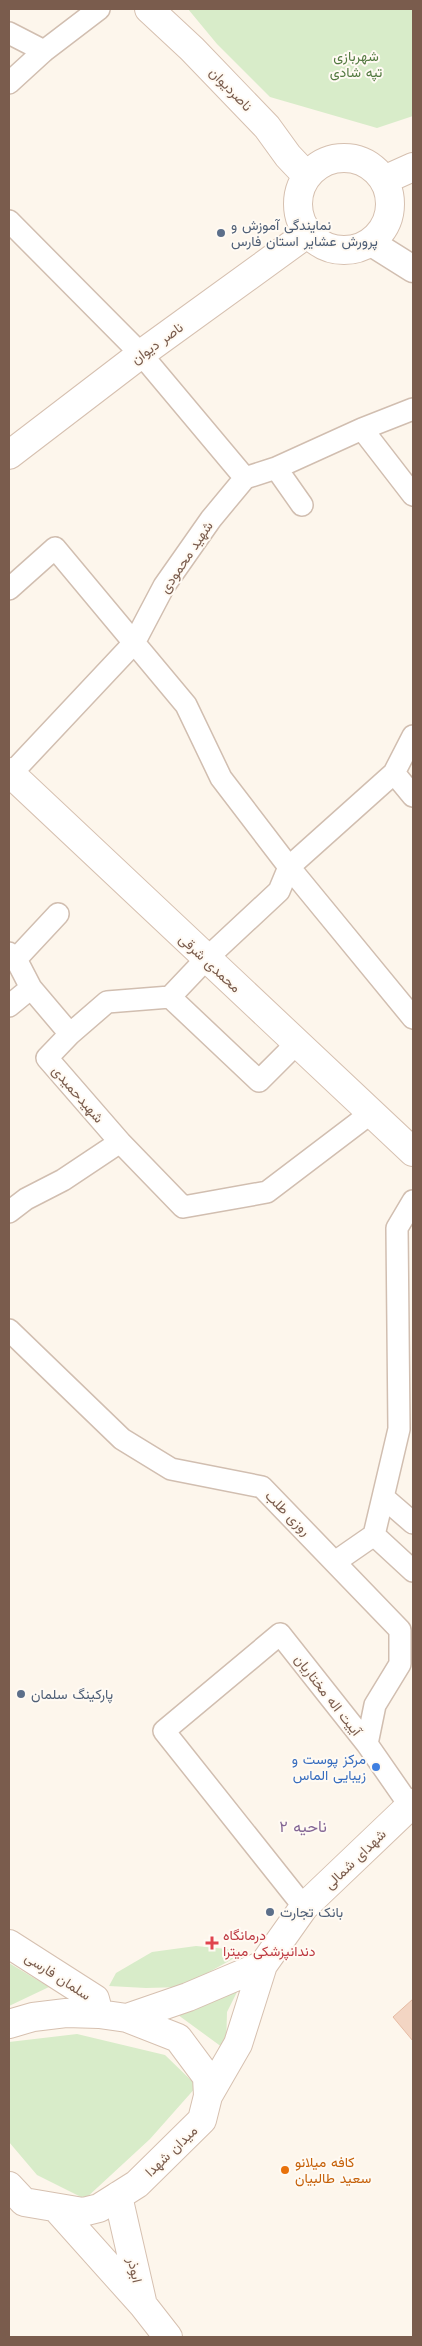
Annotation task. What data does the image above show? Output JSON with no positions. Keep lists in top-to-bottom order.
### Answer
{
  "streets": {
    "main road": [
      "ناصردیوان",
      "ناصر دیوان",
      "محمدی شرقی",
      "شهدای شمالی",
      "سلمان فارسی",
      "میدان شهدا",
      "ابوذر"
    ],
    "street": [
      "شهید محمودی",
      "شهیدحمیدی",
      "روزی طلب",
      "آییت اله مختاریان"
    ]
  },
  "crossings": [
    ["ناصردیوان", "ناصر دیوان"],
    ["شهید محمودی", "محمدی شرقی"],
    ["روزی طلب", "آییت اله مختاریان"],
    ["آییت اله مختاریان", "شهدای شمالی"],
    ["سلمان فارسی", "میدان شهدا"],
    ["میدان شهدا", "ابوذر"]
  ],
  "districts": ["ناحیه ۲"],
  "parks": ["شهربازی تپه شادی"],
  "places": {
    "other": [
      "نمایندگی آموزش و پرورش عشایر استان فارس",
      "پارکینگ سلمان",
      "مرکز پوست و زیبایی الماس",
      "بانک تجارت",
      "کافه میلانو سعید طالبیان"
    ],
    "health": ["درمانگاه دندانپزشکی میترا"]
  }
}
